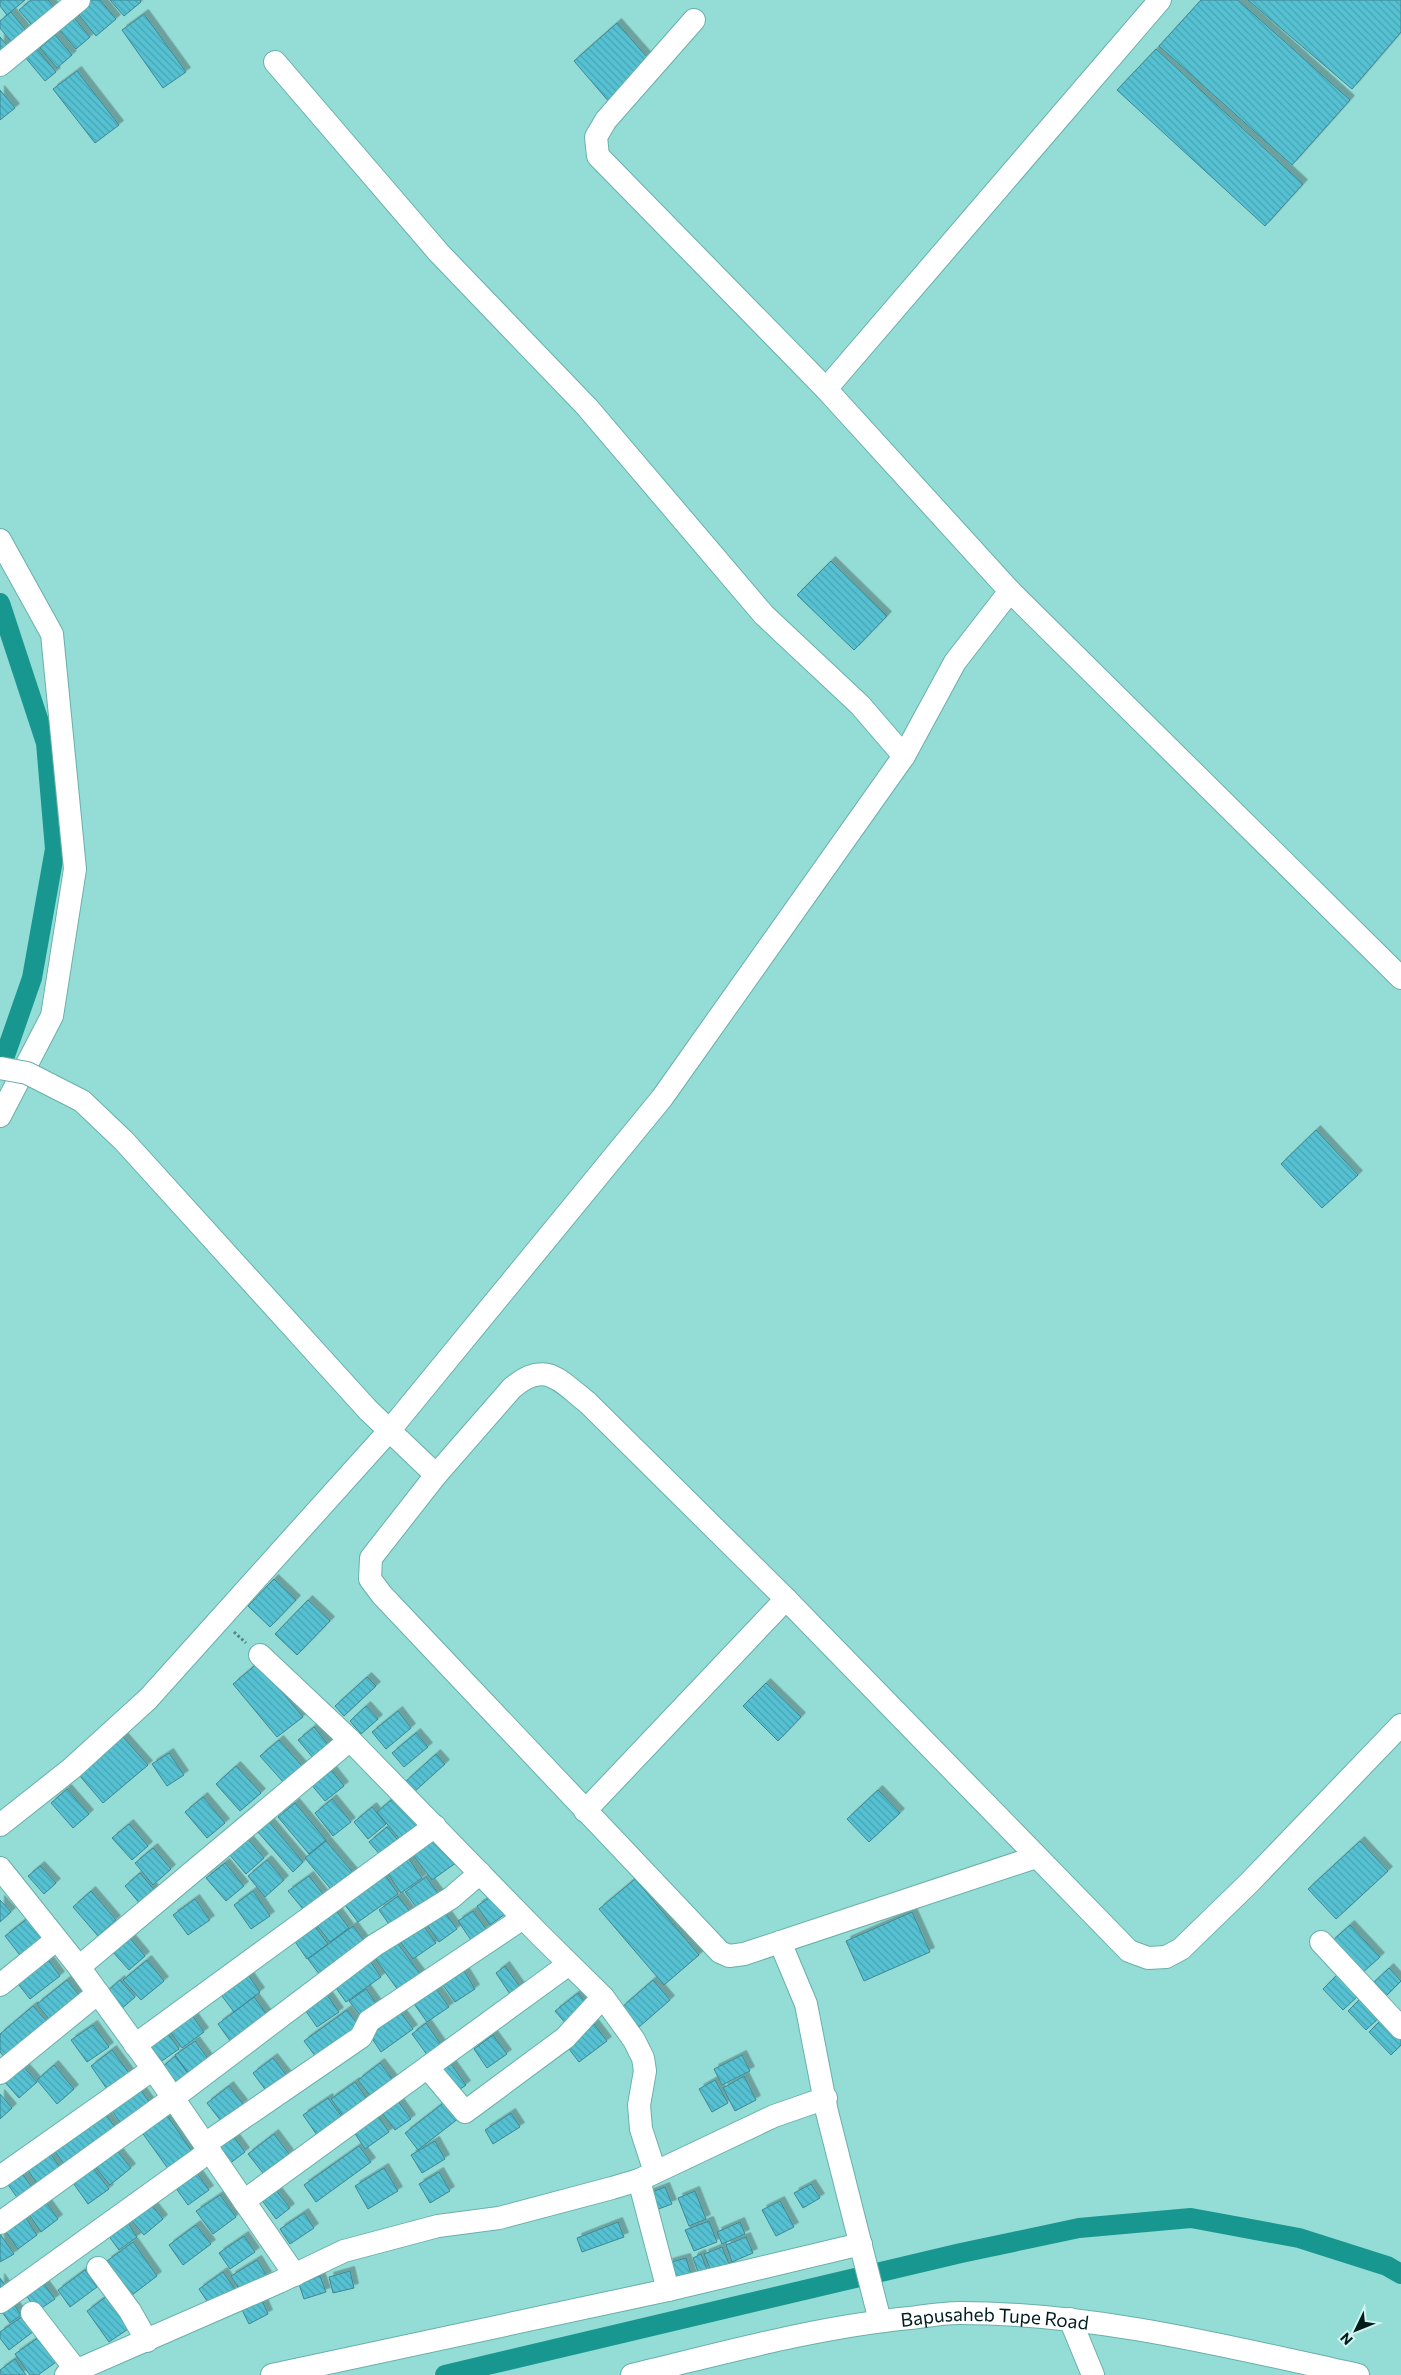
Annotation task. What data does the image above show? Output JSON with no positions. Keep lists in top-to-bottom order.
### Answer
{
  "streets": {
    "street": ["Bapusaheb Tupe Road"]
  },
  "north": "bottom left"
}
